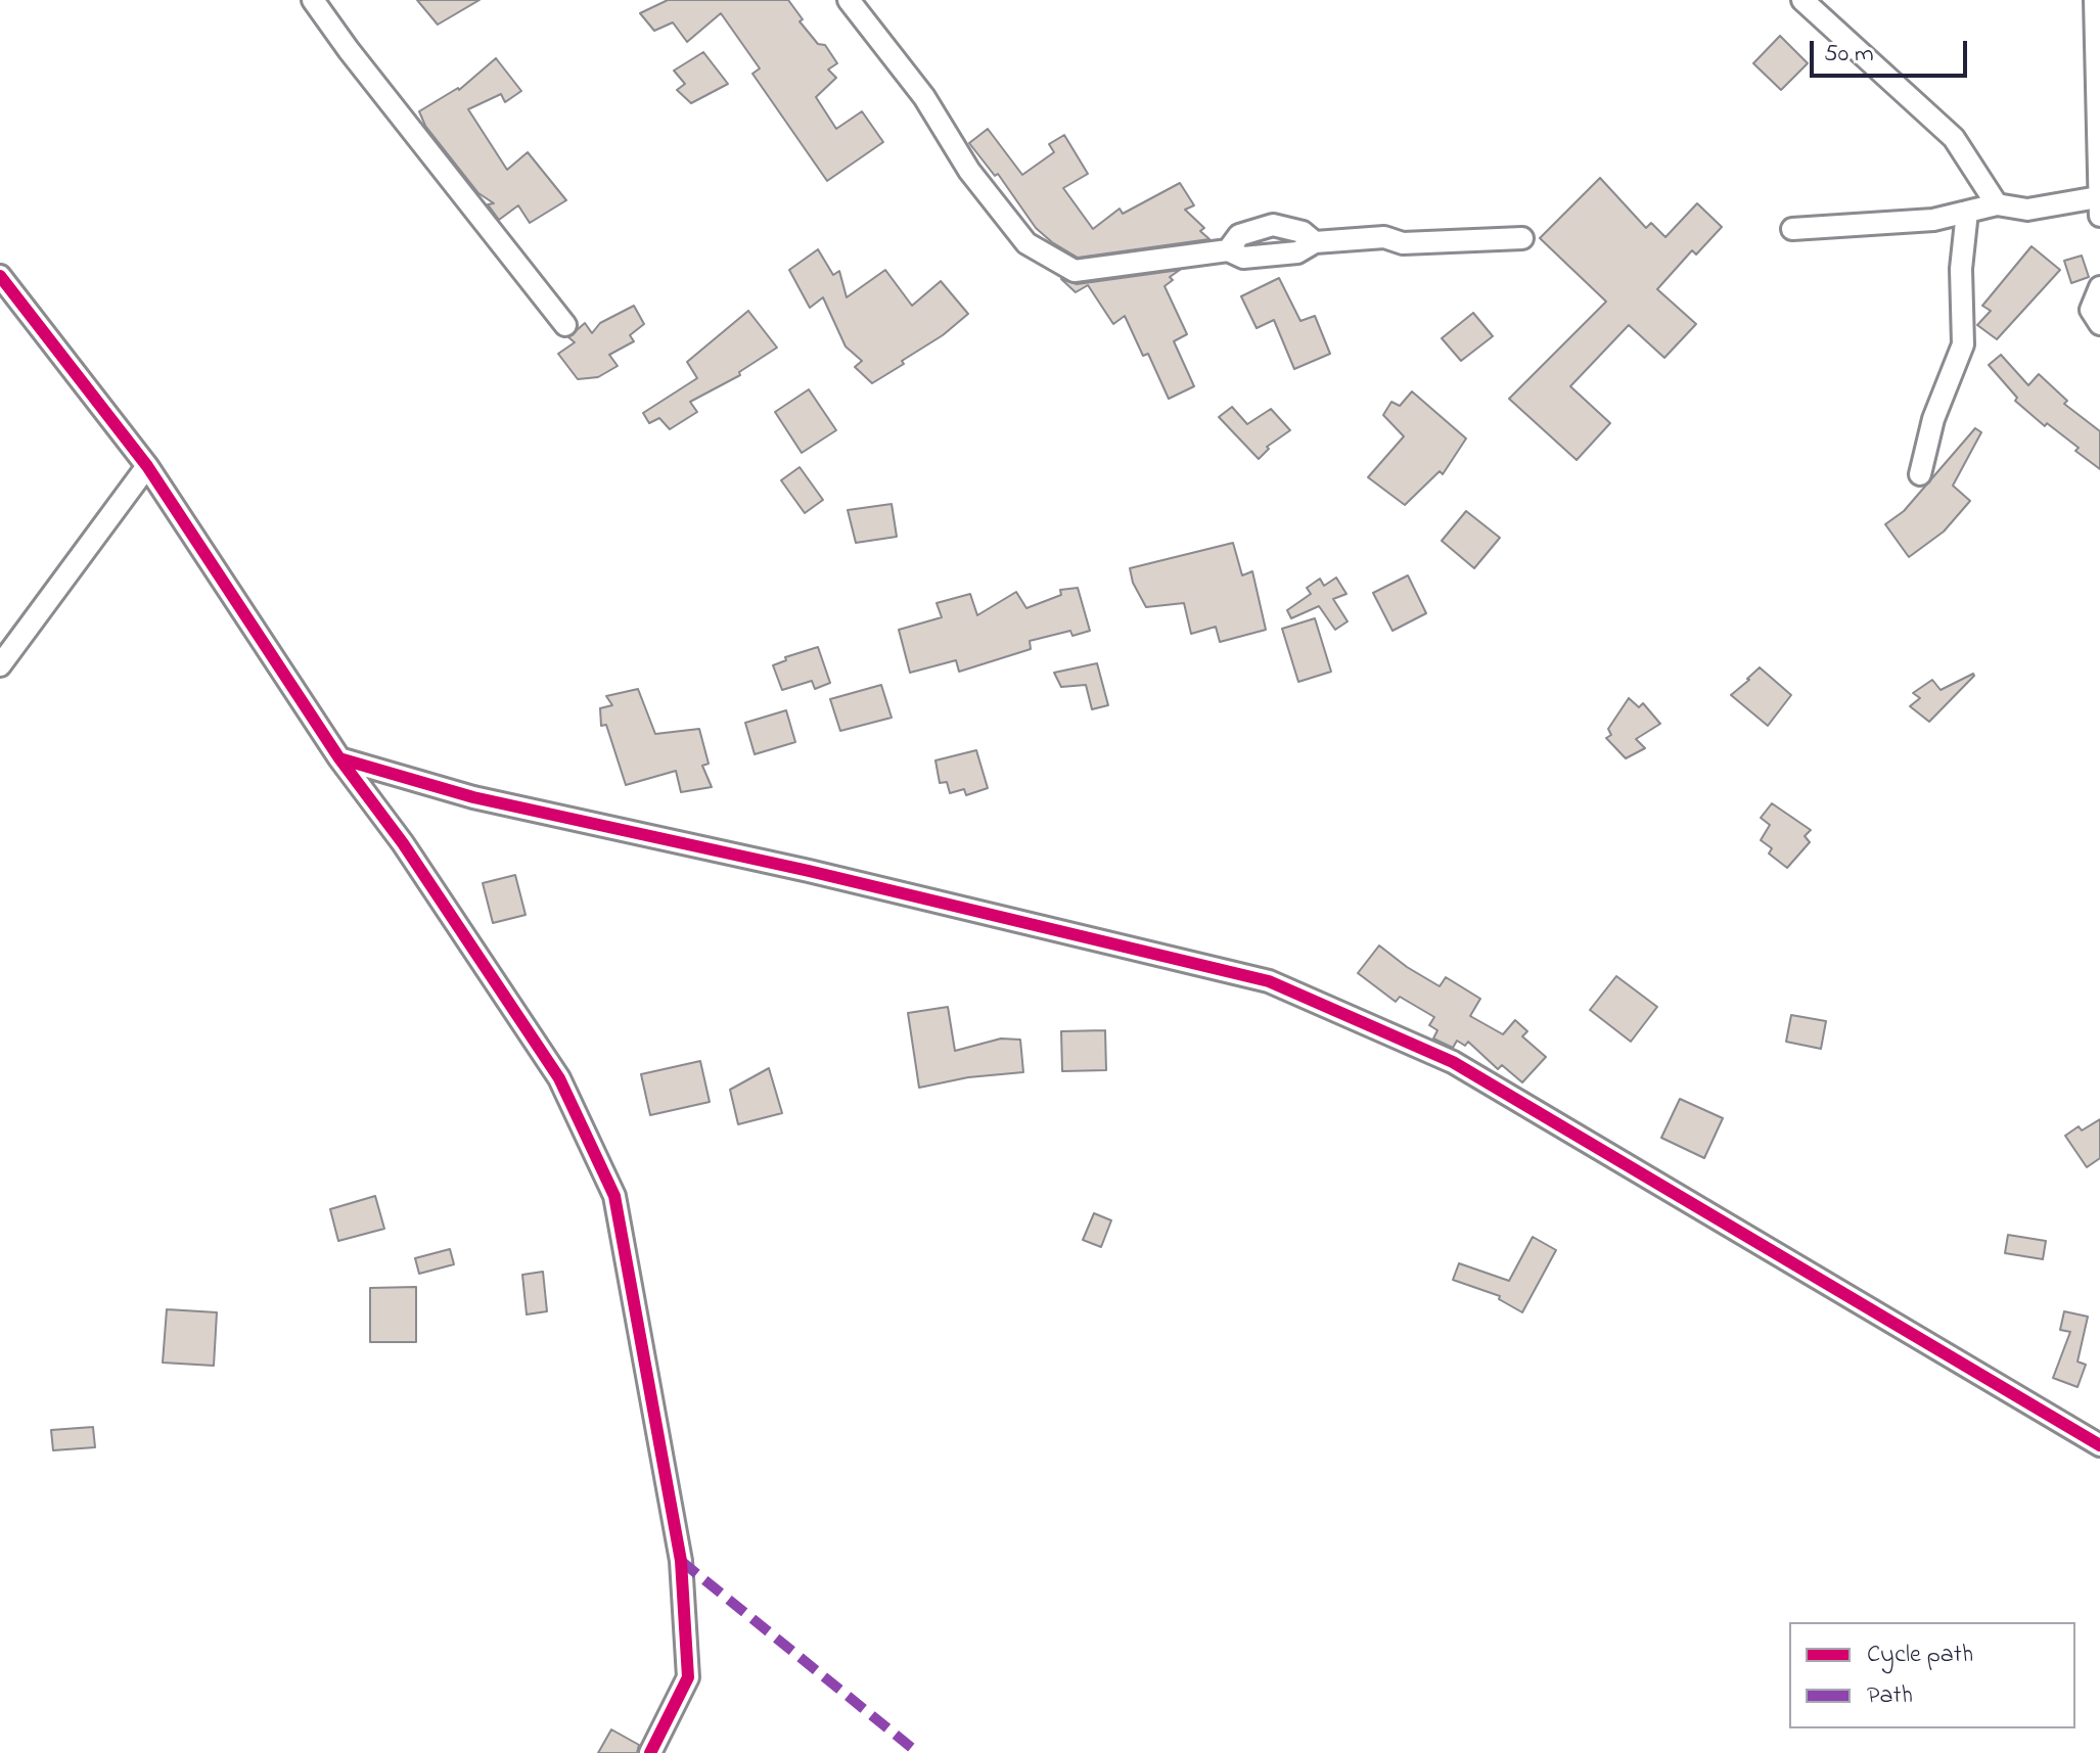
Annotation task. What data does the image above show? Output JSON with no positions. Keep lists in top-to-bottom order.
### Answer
{
  "legend": ["Cycle path", "Path"],
  "scale_bar": "50 m"
}
